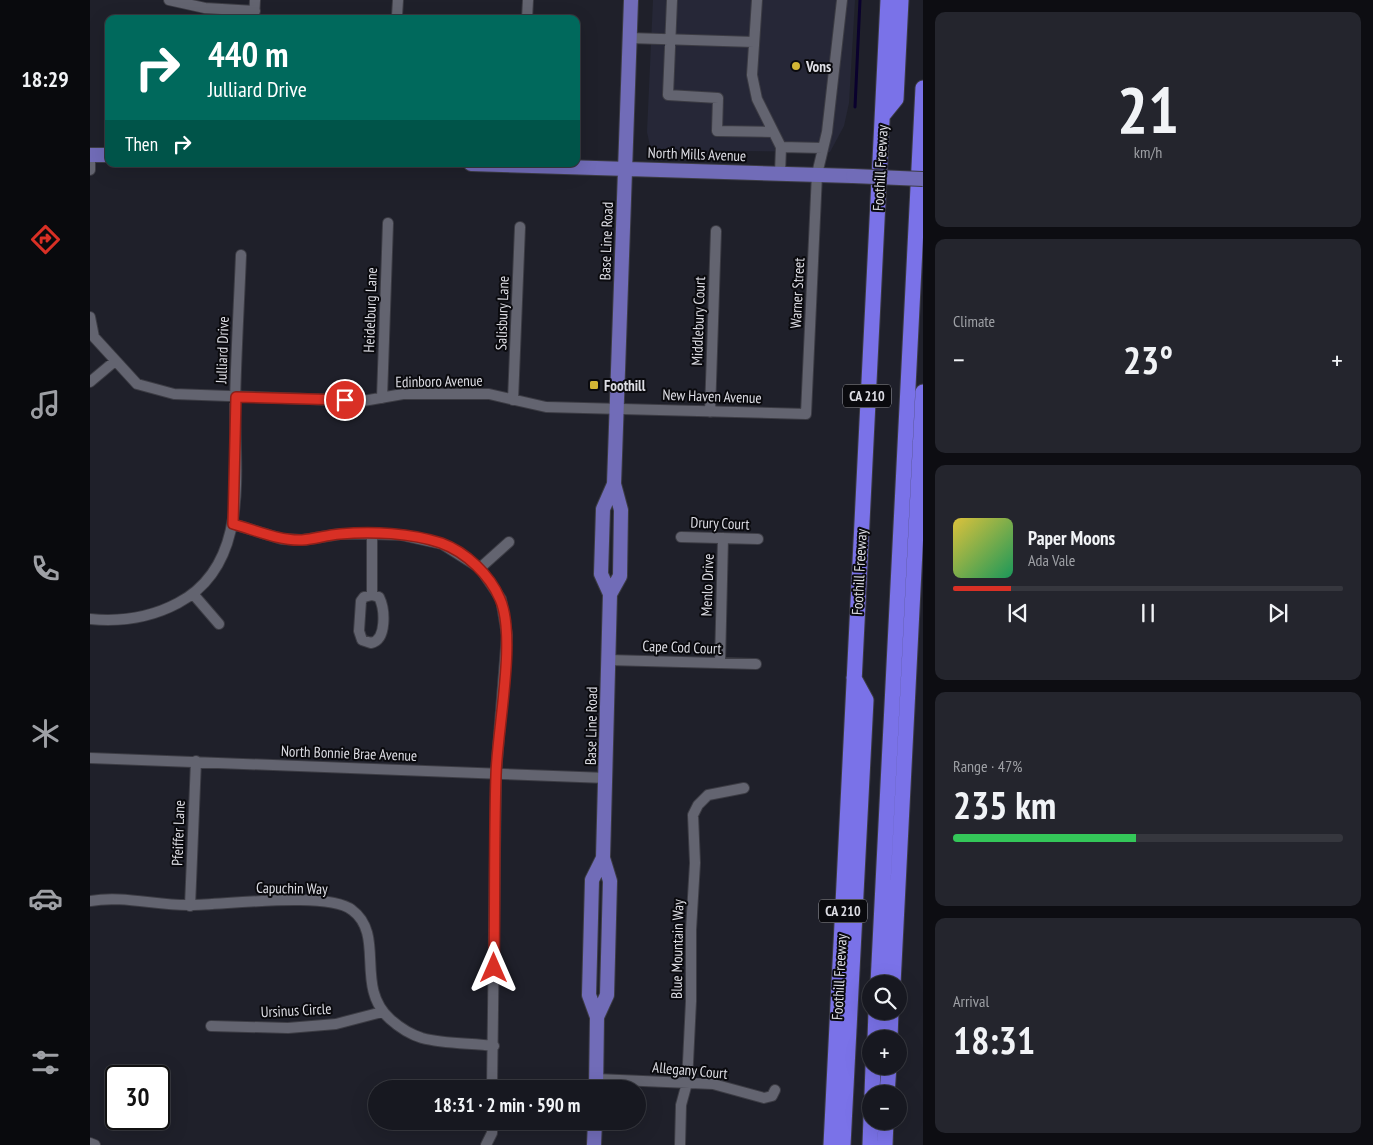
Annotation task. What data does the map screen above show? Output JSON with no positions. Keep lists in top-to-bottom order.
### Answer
{
  "streets": {
    "highway": ["Foothill Freeway", "CA 210"],
    "main road": ["North Mills Avenue", "Base Line Road"],
    "street": [
      "Warner Street",
      "Heidelburg Lane",
      "Salisbury Lane",
      "Middlebury Court",
      "Julliard Drive",
      "Edinboro Avenue",
      "New Haven Avenue",
      "Drury Court",
      "Menlo Drive",
      "Cape Cod Court",
      "North Bonnie Brae Avenue",
      "Pfeiffer Lane",
      "Capuchin Way",
      "Blue Mountain Way",
      "Ursinus Circle",
      "Allegany Court"
    ]
  },
  "crossings": [
    ["North Mills Avenue", "Base Line Road"],
    ["North Mills Avenue", "Warner Street"],
    ["Base Line Road", "Edinboro Avenue"],
    ["Base Line Road", "New Haven Avenue"],
    ["Base Line Road", "Cape Cod Court"],
    ["Base Line Road", "North Bonnie Brae Avenue"],
    ["Warner Street", "New Haven Avenue"],
    ["Heidelburg Lane", "Edinboro Avenue"],
    ["Salisbury Lane", "Edinboro Avenue"],
    ["Middlebury Court", "New Haven Avenue"],
    ["Julliard Drive", "Edinboro Avenue"],
    ["Edinboro Avenue", "New Haven Avenue"],
    ["Drury Court", "Menlo Drive"],
    ["Menlo Drive", "Cape Cod Court"],
    ["North Bonnie Brae Avenue", "Pfeiffer Lane"],
    ["Pfeiffer Lane", "Capuchin Way"],
    ["Capuchin Way", "Ursinus Circle"],
    ["Blue Mountain Way", "Allegany Court"]
  ],
  "places": {
    "other": ["Vons"],
    "transit": ["Foothill"]
  },
  "page": {
    "tabs": "18:29",
    "tile": [
      ["21", "km/h"],
      "Climate",
      ["Range · 47%", "235 km"],
      ["Arrival", "18:31"]
    ],
    "turn": ["440 m", "Julliard Drive"],
    "then": "Then",
    "heat": ["−", "23°", "+"],
    "song": ["Paper Moons", "Ada Vale"],
    "map_buttons": ["+", "−"],
    "limit": "30",
    "trip": "18:31 · 2 min · 590 m"
  }
}
